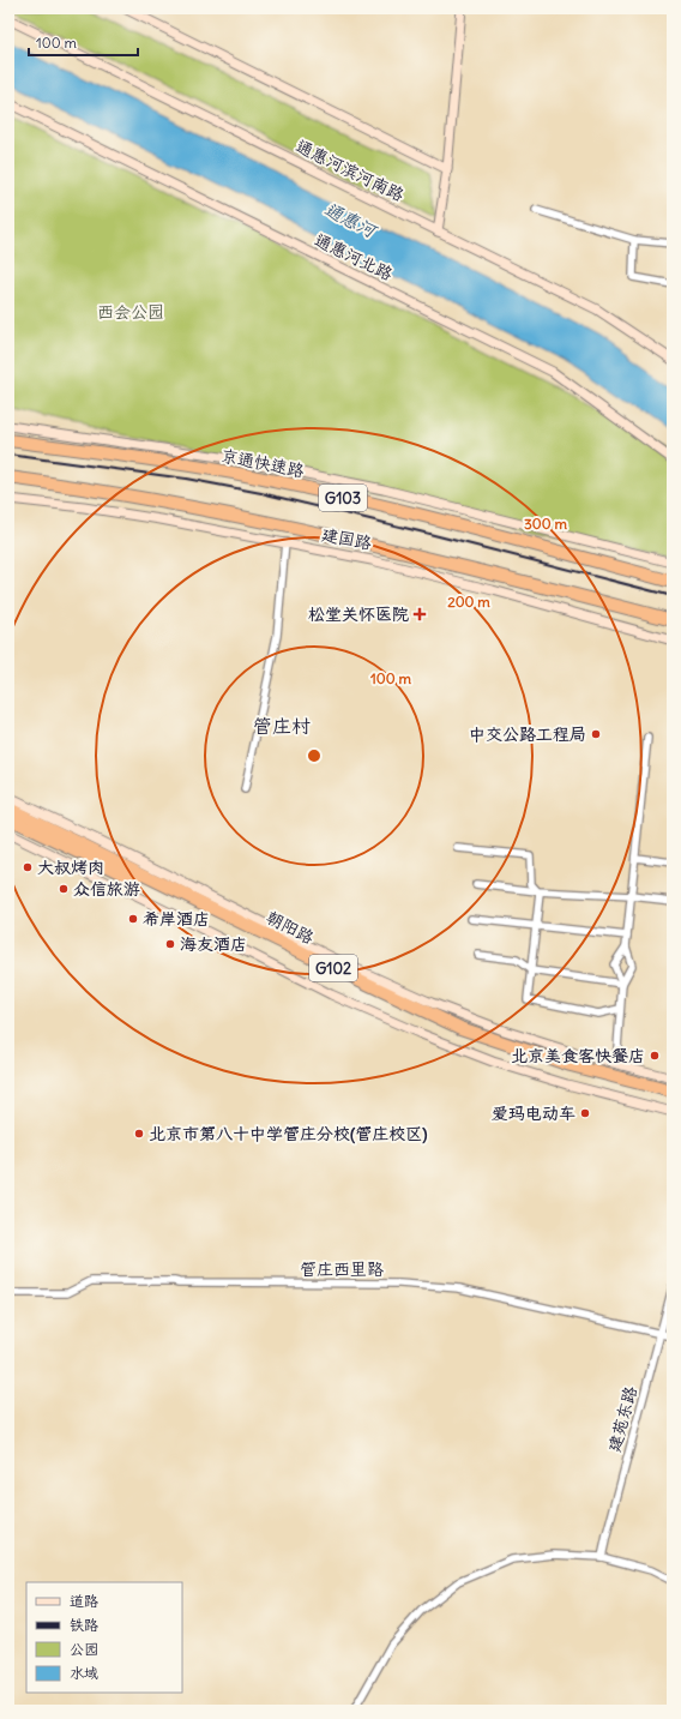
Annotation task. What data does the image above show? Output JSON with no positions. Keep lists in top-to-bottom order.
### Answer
{
  "streets": {
    "highway": [
      "京通快速路",
      "G103",
      "朝阳路",
      "G102"
    ],
    "street": [
      "通惠河滨河南路",
      "通惠河北路",
      "建国路",
      "管庄西里路",
      "建苑东路"
    ]
  },
  "crossings": [
    ["管庄西里路", "建苑东路"]
  ],
  "districts": ["管庄村"],
  "water": ["通惠河"],
  "parks": ["西会公园"],
  "places": {
    "health": ["松堂关怀医院"],
    "other": [
      "中交公路工程局",
      "大叔烤肉",
      "众信旅游",
      "希岸酒店",
      "海友酒店",
      "北京美食客快餐店",
      "爱玛电动车",
      "北京市第八十中学管庄分校(管庄校区)"
    ]
  },
  "legend": [
    "道路",
    "铁路",
    "公园",
    "水域"
  ],
  "scale_bar": "100 m",
  "rings": ["300 m", "200 m", "100 m"]
}
